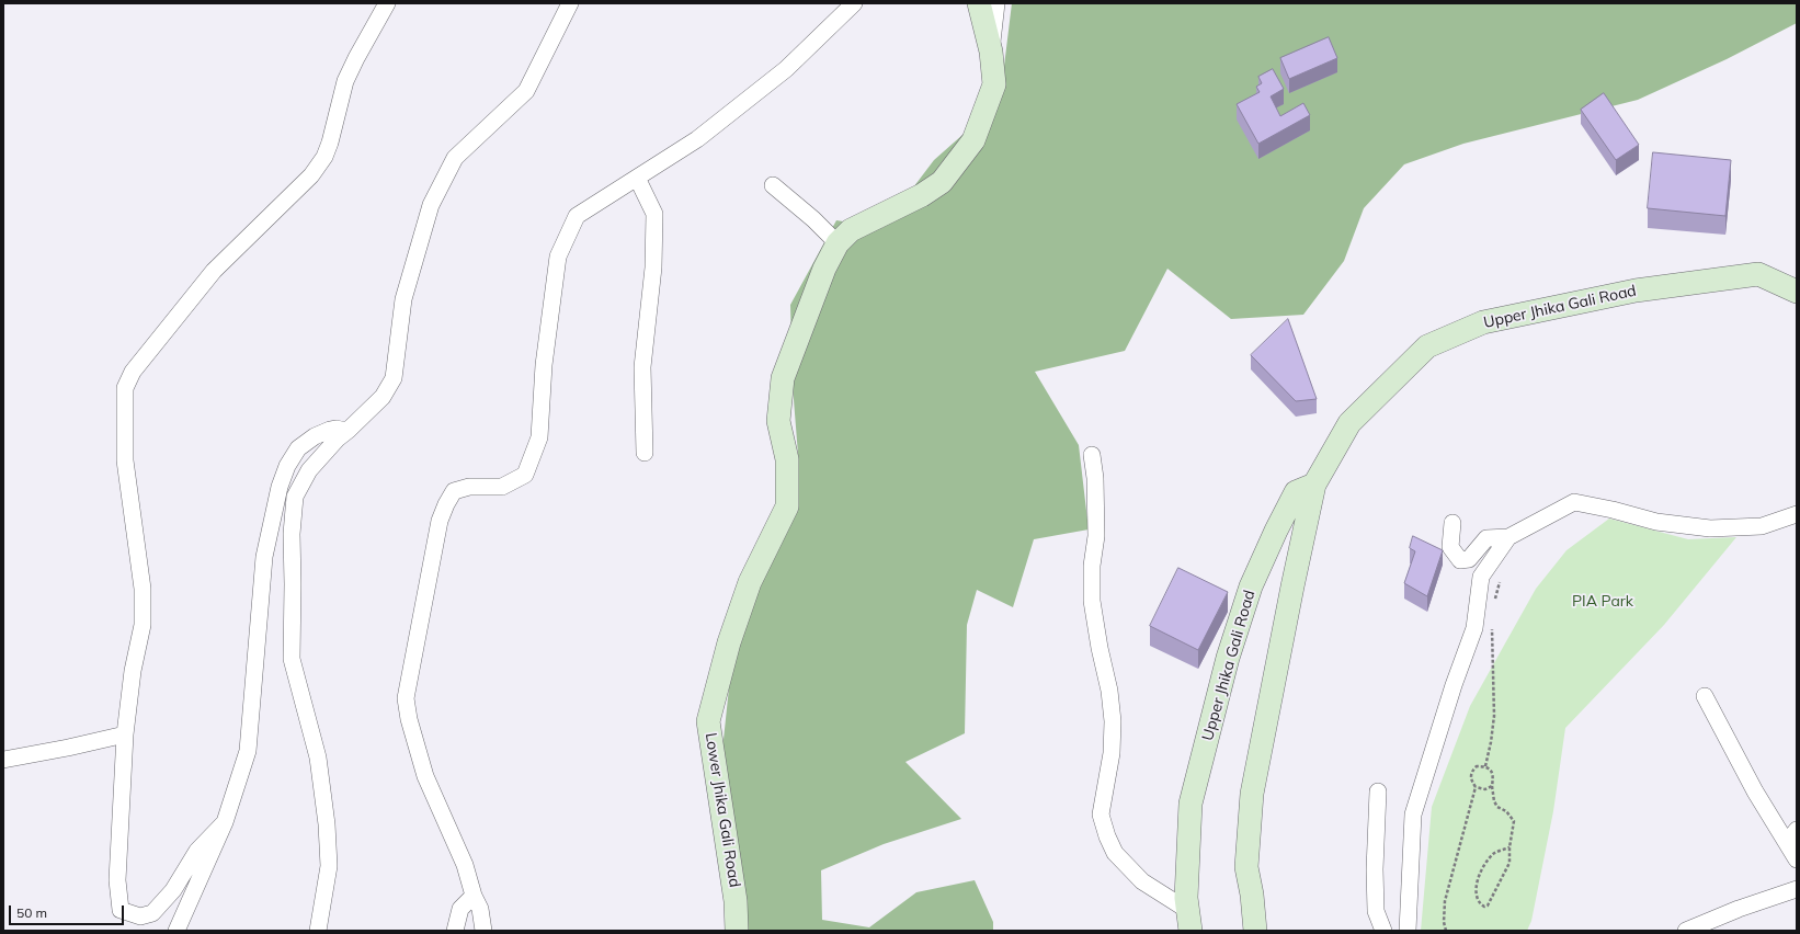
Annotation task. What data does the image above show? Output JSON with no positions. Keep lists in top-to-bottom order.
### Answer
{
  "streets": {
    "main road": ["Upper Jhika Gali Road", "Lower Jhika Gali Road"]
  },
  "parks": ["PIA Park"],
  "scale_bar": "50 m"
}
